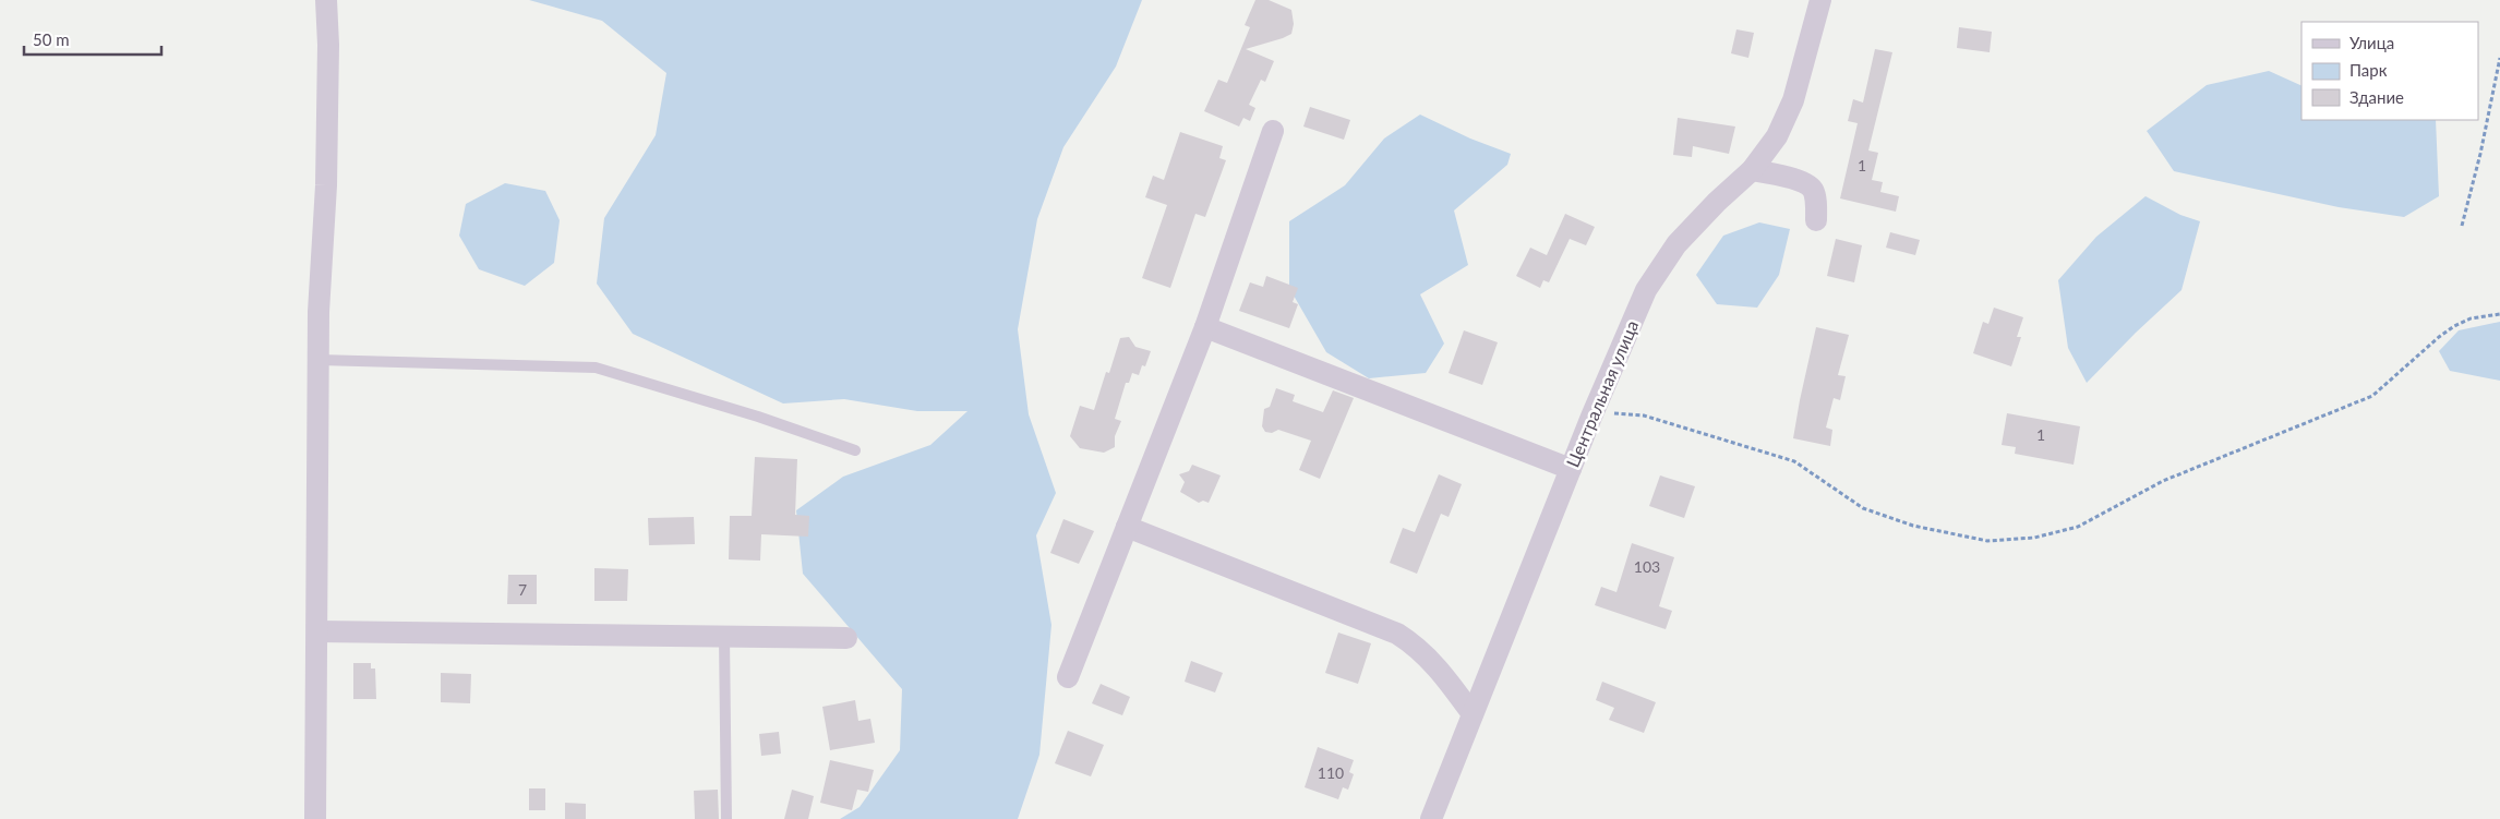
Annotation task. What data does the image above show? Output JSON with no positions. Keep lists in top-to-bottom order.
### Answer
{
  "streets": {
    "street": ["Центральная улица"]
  },
  "house_numbers": [
    "1",
    "1",
    "103",
    "7",
    "110"
  ],
  "legend": ["Улица", "Парк", "Здание"],
  "scale_bar": "50 m"
}
